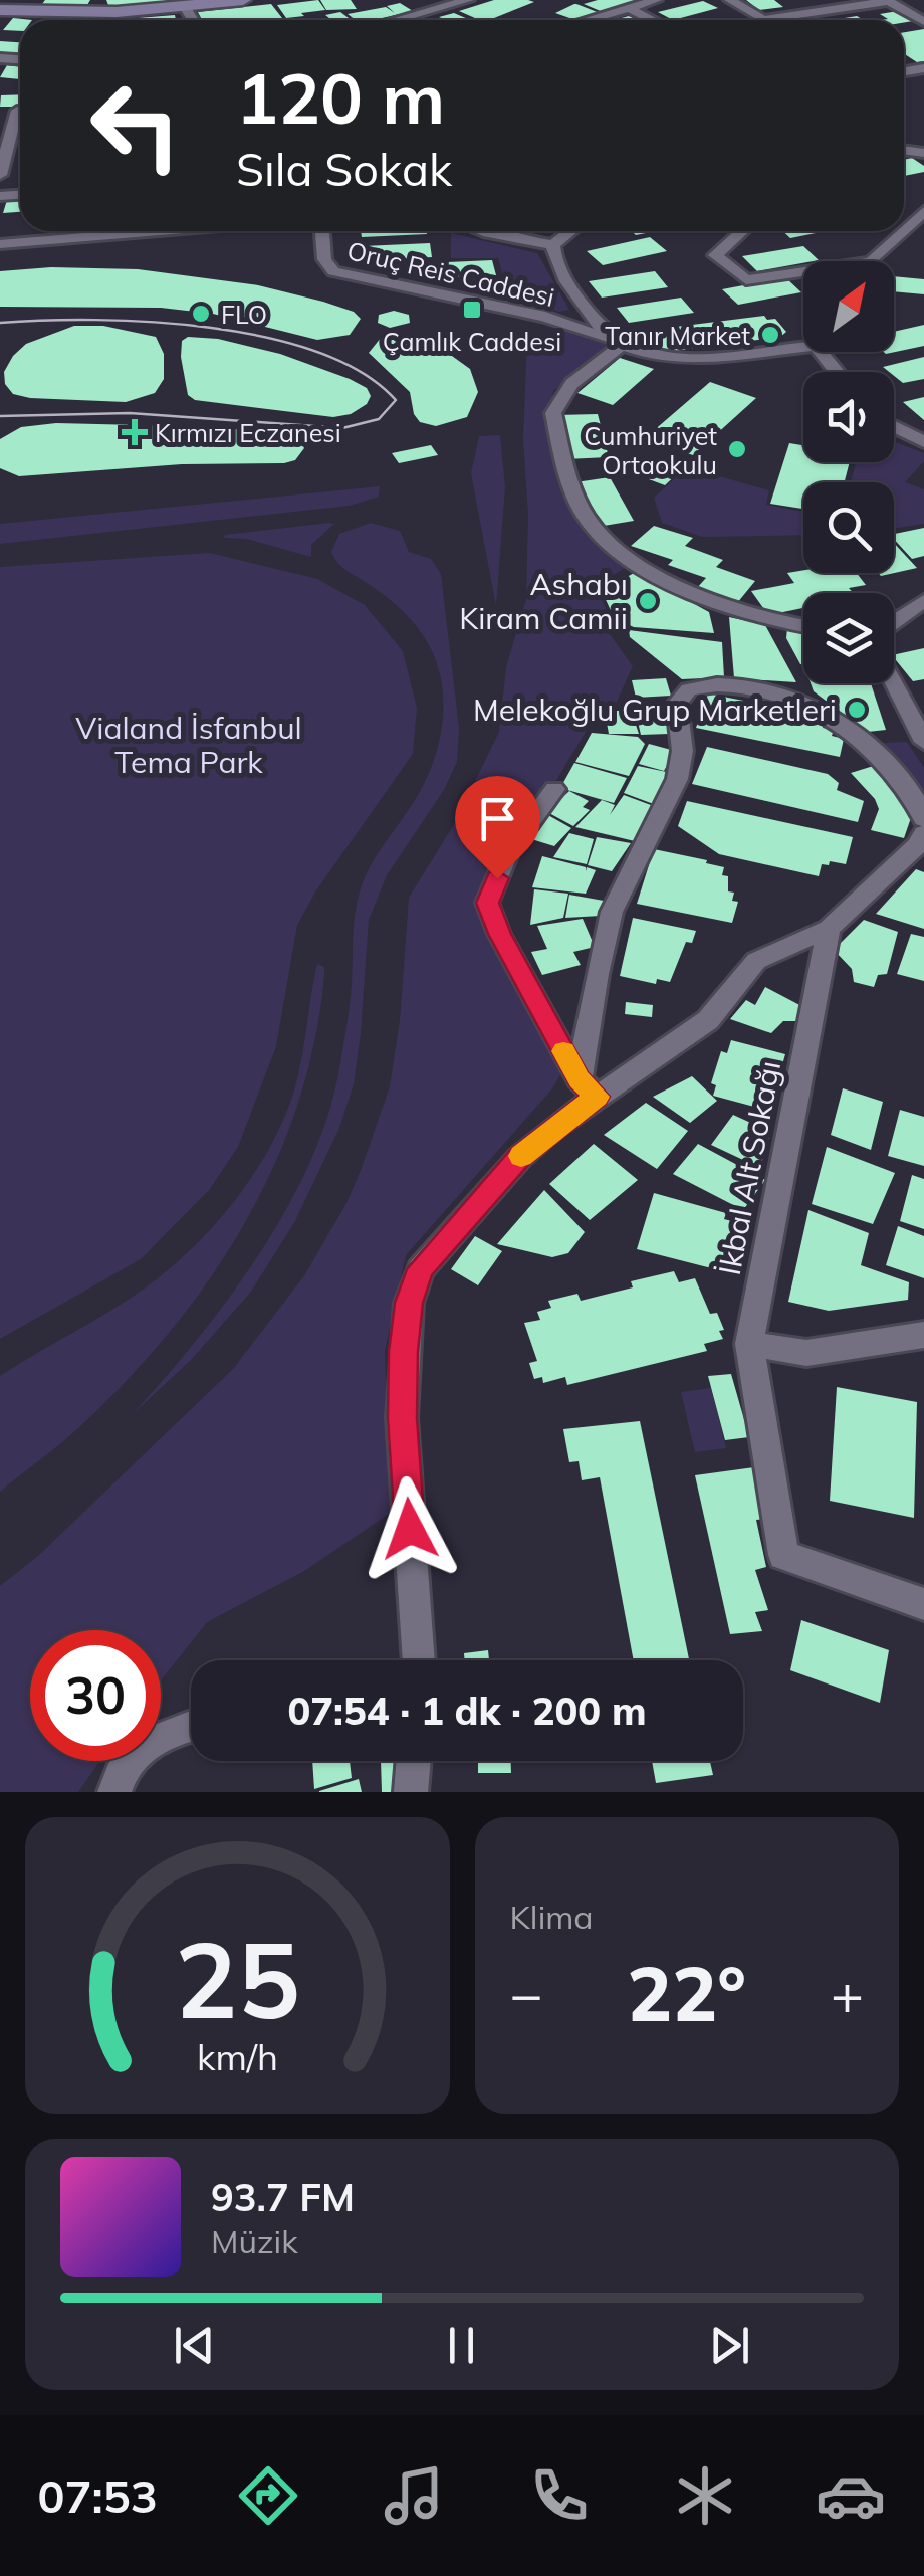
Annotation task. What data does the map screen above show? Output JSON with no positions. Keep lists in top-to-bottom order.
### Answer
{
  "streets": {
    "street": ["Oruç Reis Caddesi", "İkbal Alt Sokağı"]
  },
  "parks": ["Vialand İsfanbul Tema Park"],
  "places": {
    "transit": ["Çamlık Caddesi"],
    "other": [
      "FLO",
      "Tanır Market",
      "Cumhuriyet Ortaokulu",
      "Ashabı Kiram Camii",
      "Melekoğlu Grup Marketleri"
    ],
    "health": ["Kırmızı Eczanesi"]
  },
  "north": "top right",
  "page": {
    "turn": ["120 m", "Sıla Sokak"],
    "limit": "30",
    "trip": "07:54 · 1 dk · 200 m",
    "tile": "Klima",
    "heat": ["−", "22°", "+"],
    "song": ["93.7 FM", "Müzik"],
    "tabs": "07:53",
    "gauge": ["25", "km/h"]
  }
}
